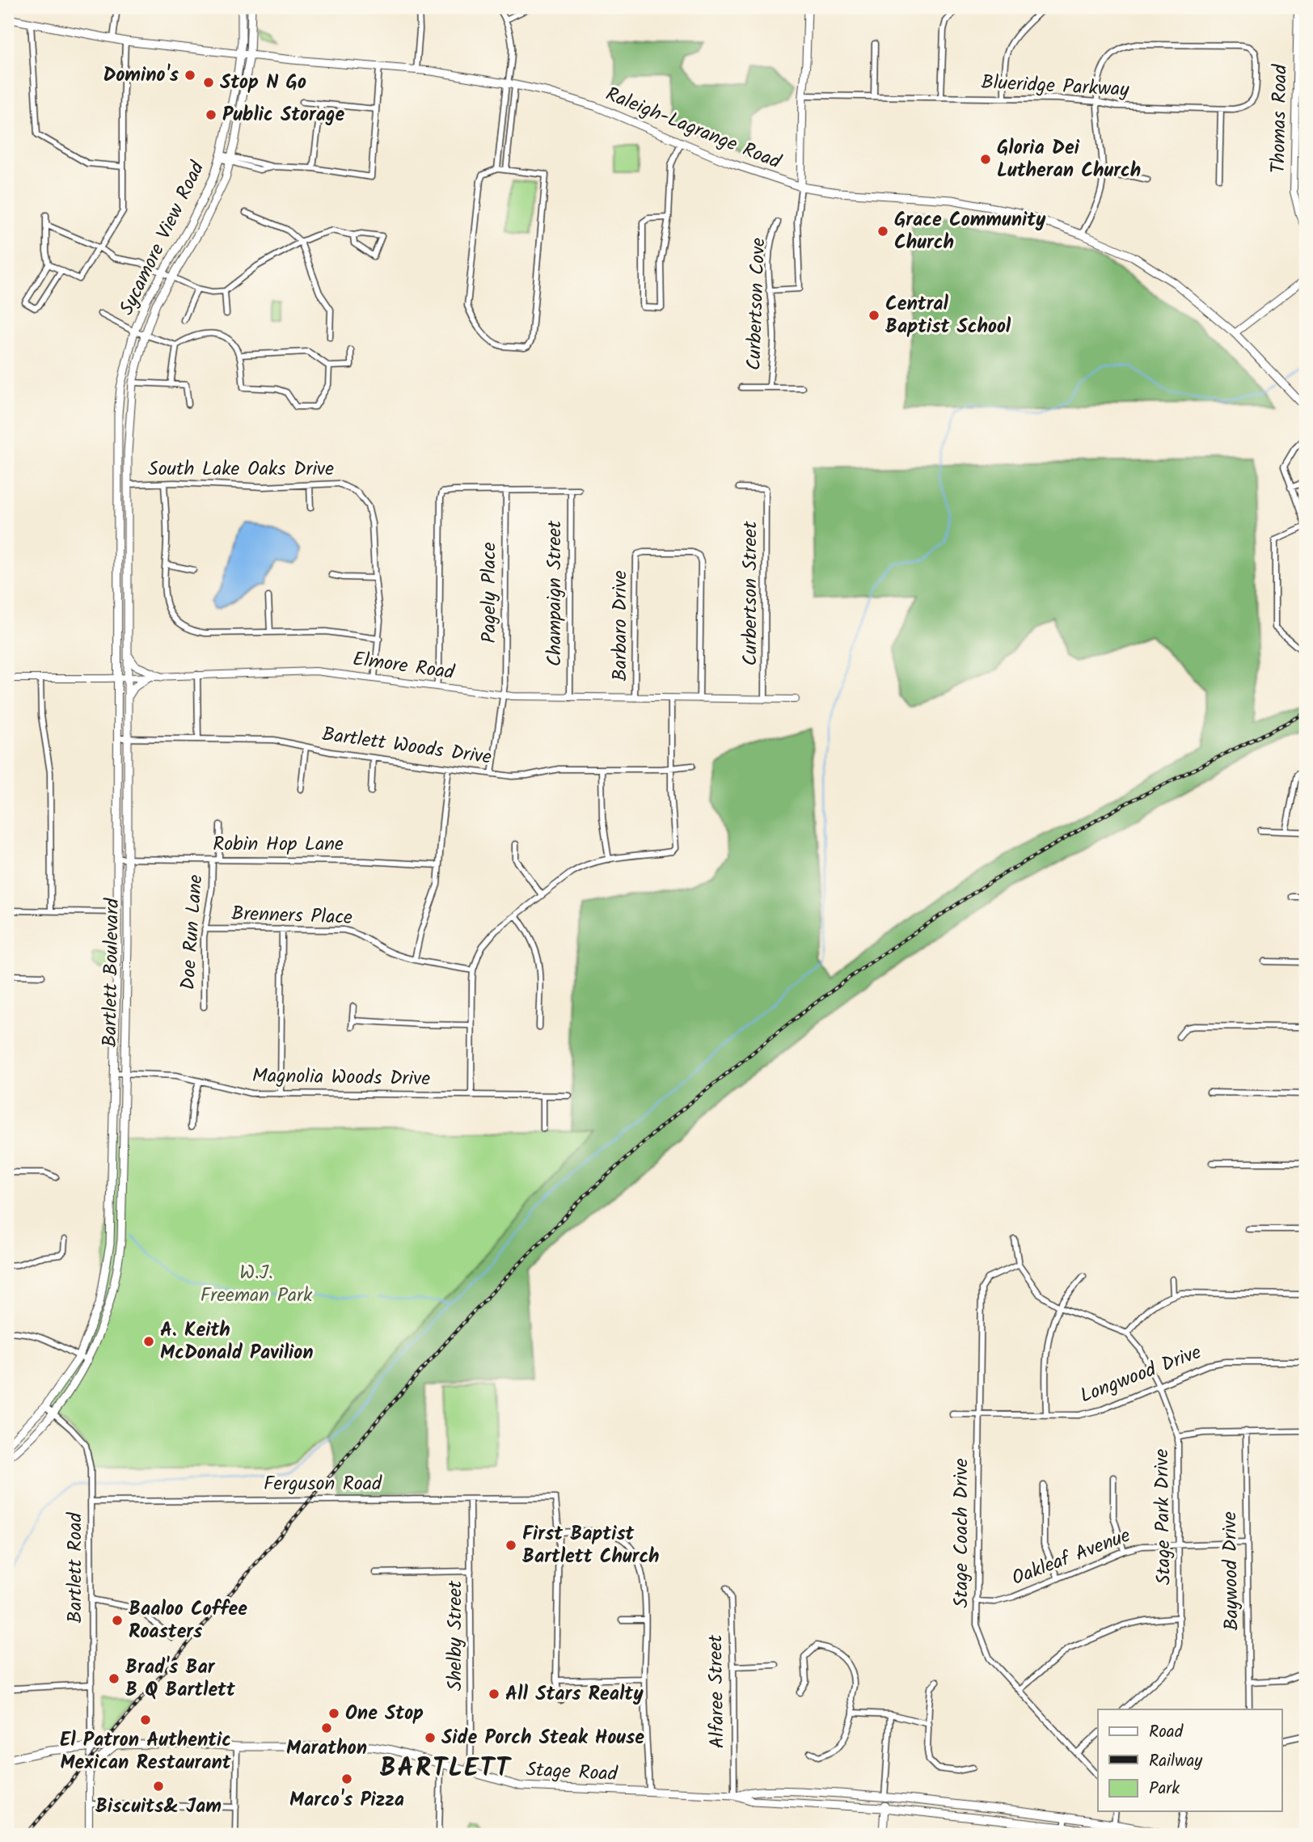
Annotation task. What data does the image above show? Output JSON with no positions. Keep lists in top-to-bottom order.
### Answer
{
  "streets": {
    "main road": [
      "Raleigh-Lagrange Road",
      "Sycamore View Road",
      "Bartlett Boulevard",
      "Stage Road"
    ],
    "street": [
      "Blueridge Parkway",
      "Thomas Road",
      "Curbertson Cove",
      "South Lake Oaks Drive",
      "Pagely Place",
      "Champaign Street",
      "Curbertson Street",
      "Barbaro Drive",
      "Elmore Road",
      "Bartlett Woods Drive",
      "Robin Hop Lane",
      "Brenners Place",
      "Doe Run Lane",
      "Magnolia Woods Drive",
      "Longwood Drive",
      "Ferguson Road",
      "Stage Park Drive",
      "Stage Coach Drive",
      "Oakleaf Avenue",
      "Bartlett Road",
      "Baywood Drive",
      "Shelby Street",
      "Alfaree Street"
    ]
  },
  "crossings": [
    ["Raleigh-Lagrange Road", "Sycamore View Road"],
    ["Sycamore View Road", "Bartlett Boulevard"],
    ["South Lake Oaks Drive", "Bartlett Boulevard"],
    ["Pagely Place", "Elmore Road"],
    ["Pagely Place", "Bartlett Woods Drive"],
    ["Champaign Street", "Elmore Road"],
    ["Curbertson Street", "Elmore Road"],
    ["Barbaro Drive", "Elmore Road"],
    ["Elmore Road", "Bartlett Boulevard"],
    ["Bartlett Woods Drive", "Bartlett Boulevard"],
    ["Robin Hop Lane", "Doe Run Lane"],
    ["Robin Hop Lane", "Bartlett Boulevard"],
    ["Brenners Place", "Doe Run Lane"],
    ["Bartlett Boulevard", "Magnolia Woods Drive"],
    ["Bartlett Boulevard", "Bartlett Road"],
    ["Longwood Drive", "Stage Park Drive"],
    ["Longwood Drive", "Stage Coach Drive"],
    ["Ferguson Road", "Bartlett Road"],
    ["Ferguson Road", "Shelby Street"],
    ["Stage Park Drive", "Oakleaf Avenue"],
    ["Stage Coach Drive", "Oakleaf Avenue"],
    ["Oakleaf Avenue", "Baywood Drive"],
    ["Bartlett Road", "Stage Road"],
    ["Shelby Street", "Stage Road"],
    ["Alfaree Street", "Stage Road"]
  ],
  "districts": ["BARTLETT"],
  "parks": ["W.J. Freeman Park"],
  "places": [
    "Domino's",
    "Stop N Go",
    "Public Storage",
    "Gloria Dei Lutheran Church",
    "Grace Community Church",
    "Central Baptist School",
    "A. Keith McDonald Pavilion",
    "First Baptist Bartlett Church",
    "Baaloo Coffee Roasters",
    "Brad's Bar B Q Bartlett",
    "All Stars Realty",
    "One Stop",
    "El Patron Authentic Mexican Restaurant",
    "Marathon",
    "Side Porch Steak House",
    "Marco's Pizza",
    "Biscuits& Jam"
  ],
  "legend": ["Road", "Railway", "Park"]
}
